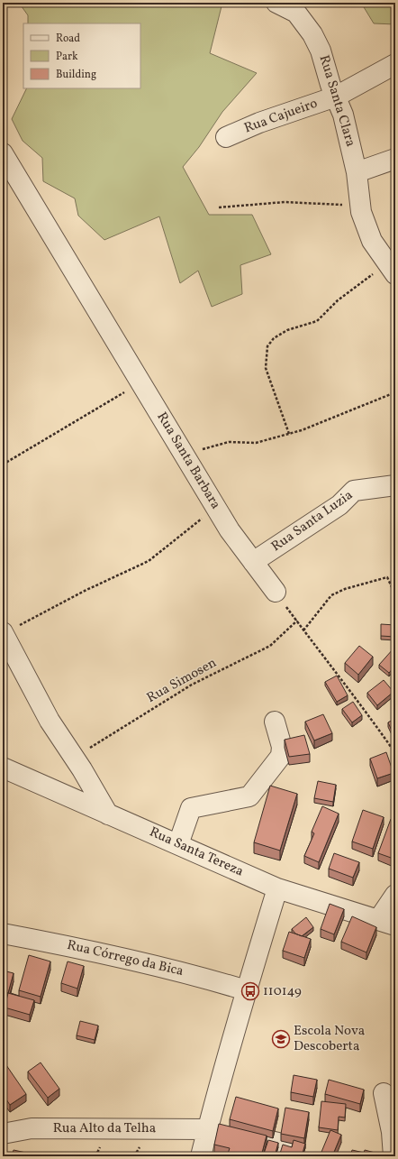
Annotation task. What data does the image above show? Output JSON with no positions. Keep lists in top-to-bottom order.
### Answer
{
  "streets": {
    "street": [
      "Rua Santa Clara",
      "Rua Cajueiro",
      "Rua Santa Barbara",
      "Rua Santa Luzia",
      "Rua Santa Tereza",
      "Rua Córrego da Bica",
      "Rua Alto da Telha"
    ],
    "path": ["Rua Simosen"]
  },
  "crossings": [
    ["Rua Santa Clara", "Rua Cajueiro"],
    ["Rua Santa Barbara", "Rua Santa Luzia"]
  ],
  "places": {
    "bus stop": ["110149"],
    "school or university": ["Escola Nova Descoberta"]
  },
  "legend": ["Road", "Park", "Building"]
}
